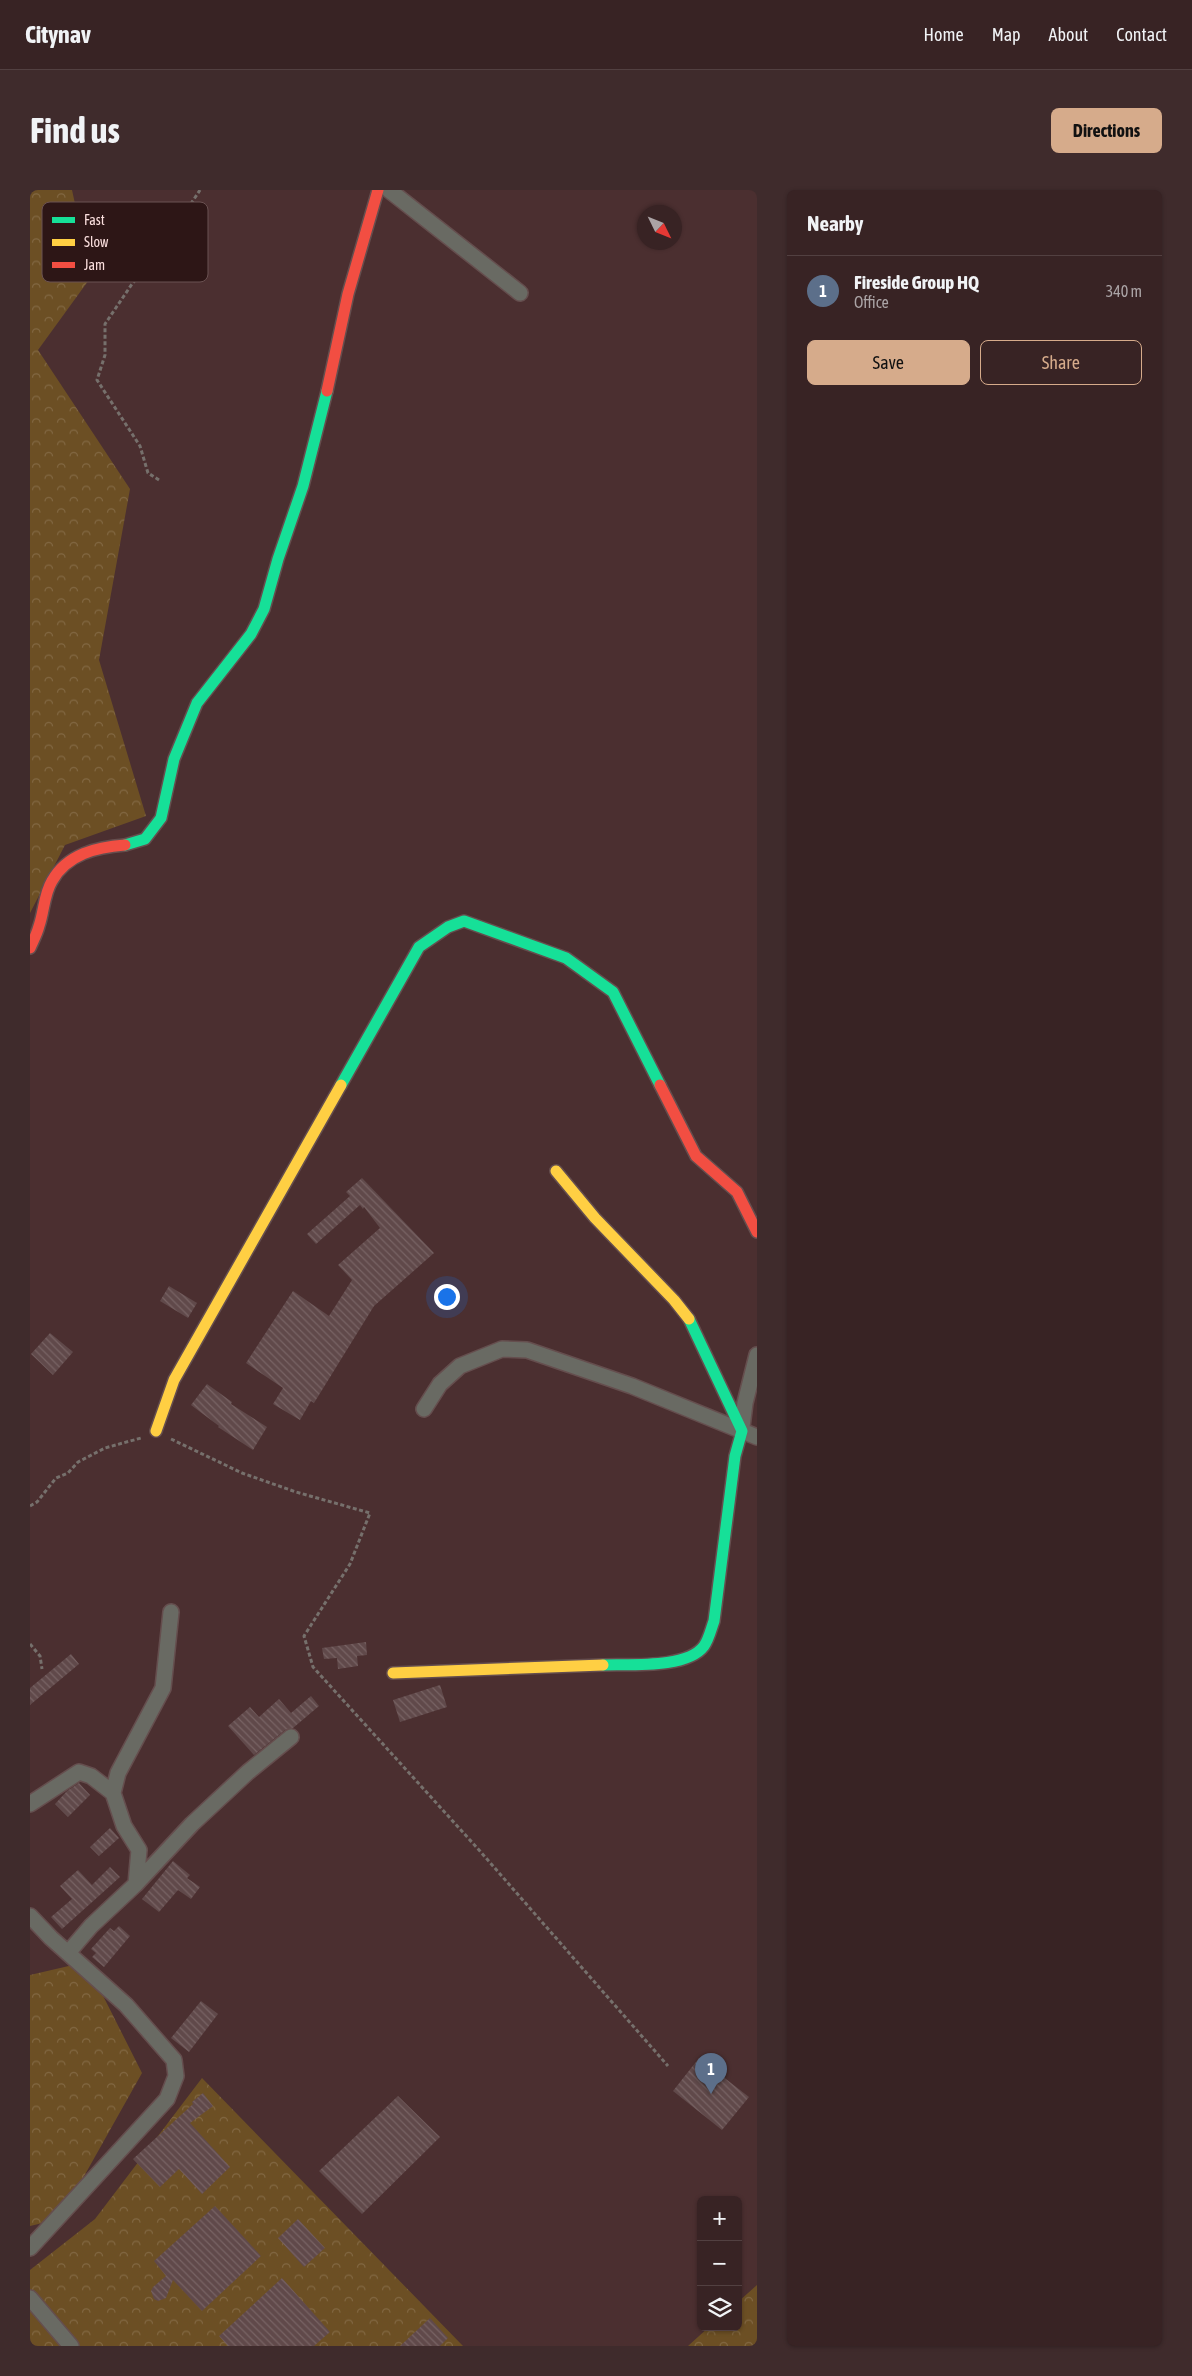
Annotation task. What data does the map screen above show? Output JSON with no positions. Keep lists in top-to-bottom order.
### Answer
{
  "legend": ["Fast", "Slow", "Jam"],
  "north": "bottom right",
  "page": {
    "header": "Citynav",
    "nav": [
      "Home",
      "Map",
      "About",
      "Contact"
    ],
    "buttons": [
      "Directions",
      ["Save", "Share"]
    ],
    "title": "Find us",
    "heading": "Nearby",
    "list": [
      {
        "mark": "1",
        "name": "Fireside Group HQ",
        "note": "Office",
        "value": "340 m"
      }
    ],
    "pins": "1",
    "map_buttons": ["+", "−"]
  }
}
